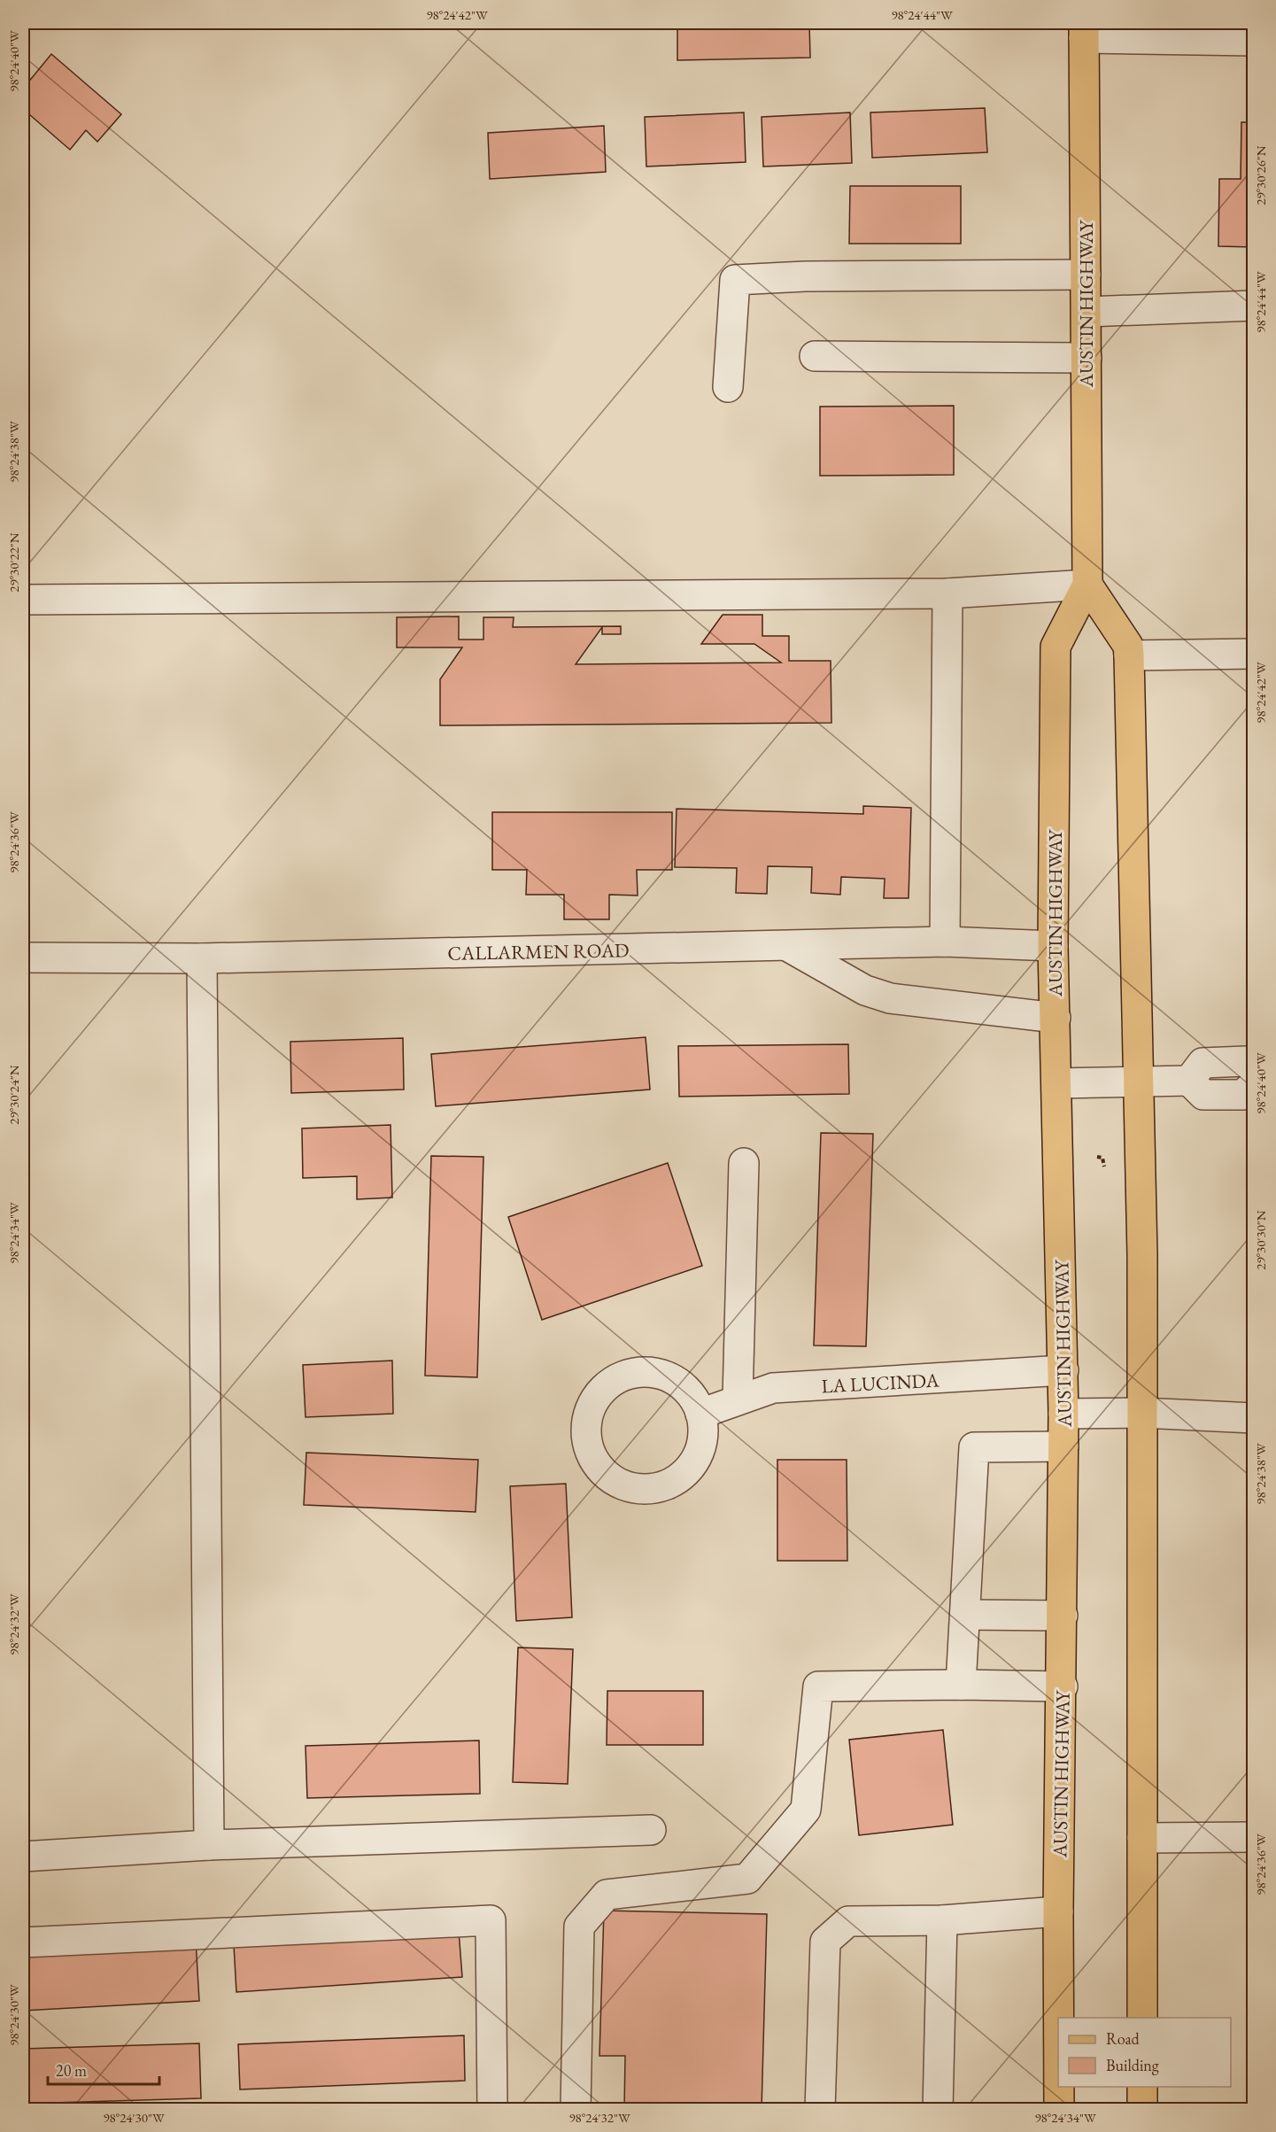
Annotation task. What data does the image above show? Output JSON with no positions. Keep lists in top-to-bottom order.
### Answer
{
  "streets": {
    "main road": ["AUSTIN HIGHWAY"],
    "street": ["CALLARMEN ROAD", "LA LUCINDA"]
  },
  "crossings": [
    ["AUSTIN HIGHWAY", "CALLARMEN ROAD"],
    ["AUSTIN HIGHWAY", "LA LUCINDA"]
  ],
  "legend": ["Road", "Building"],
  "scale_bar": "20 m",
  "coordinates": [
    "98°24'42\"W",
    "98°24'44\"W",
    "98°24'40\"W",
    "29°30'26\"N",
    "98°24'38\"W",
    "29°30'22\"N",
    "98°24'36\"W",
    "29°30'24\"N",
    "98°24'34\"W",
    "29°30'30\"N",
    "98°24'32\"W",
    "98°24'30\"W"
  ]
}
